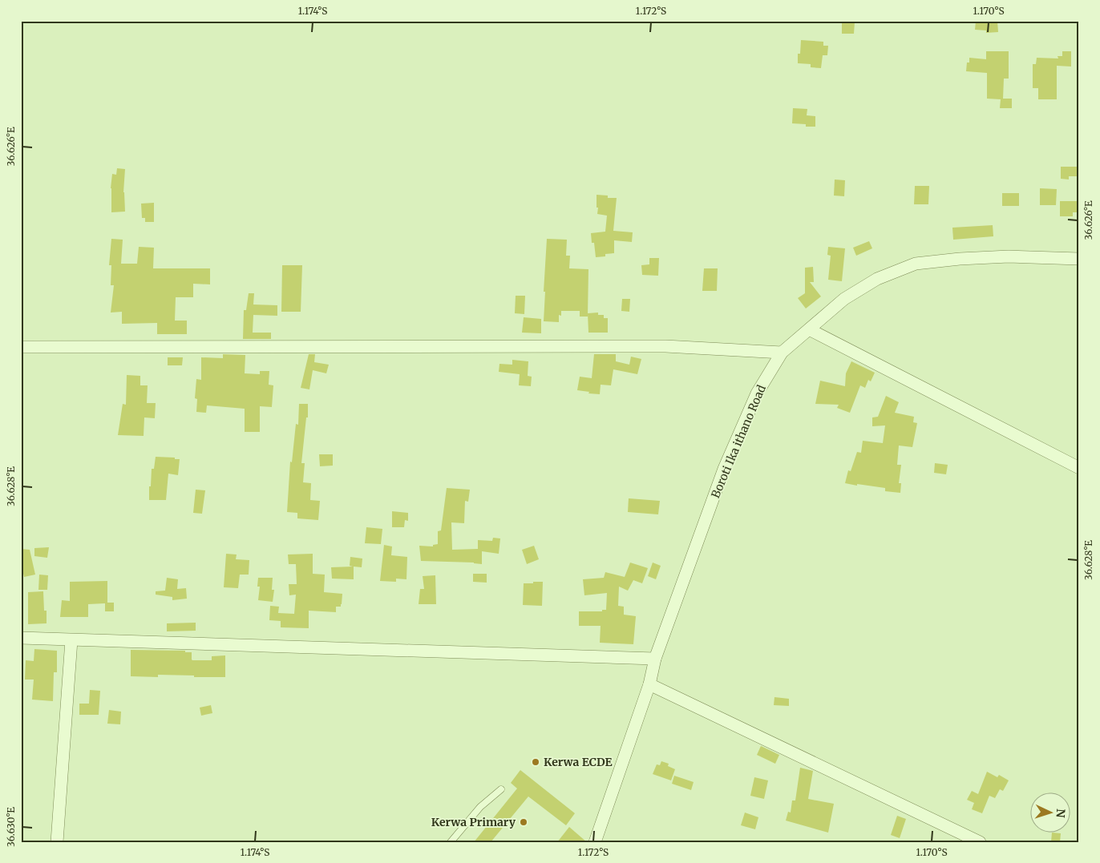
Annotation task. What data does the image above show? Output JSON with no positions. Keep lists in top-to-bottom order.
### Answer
{
  "streets": {
    "street": ["Boroti Ika ithano Road"]
  },
  "places": ["Kerwa ECDE", "Kerwa Primary"],
  "north": "right",
  "coordinates": [
    "1.174°S",
    "1.172°S",
    "1.170°S",
    "36.626°E",
    "36.628°E",
    "36.630°E"
  ]
}
